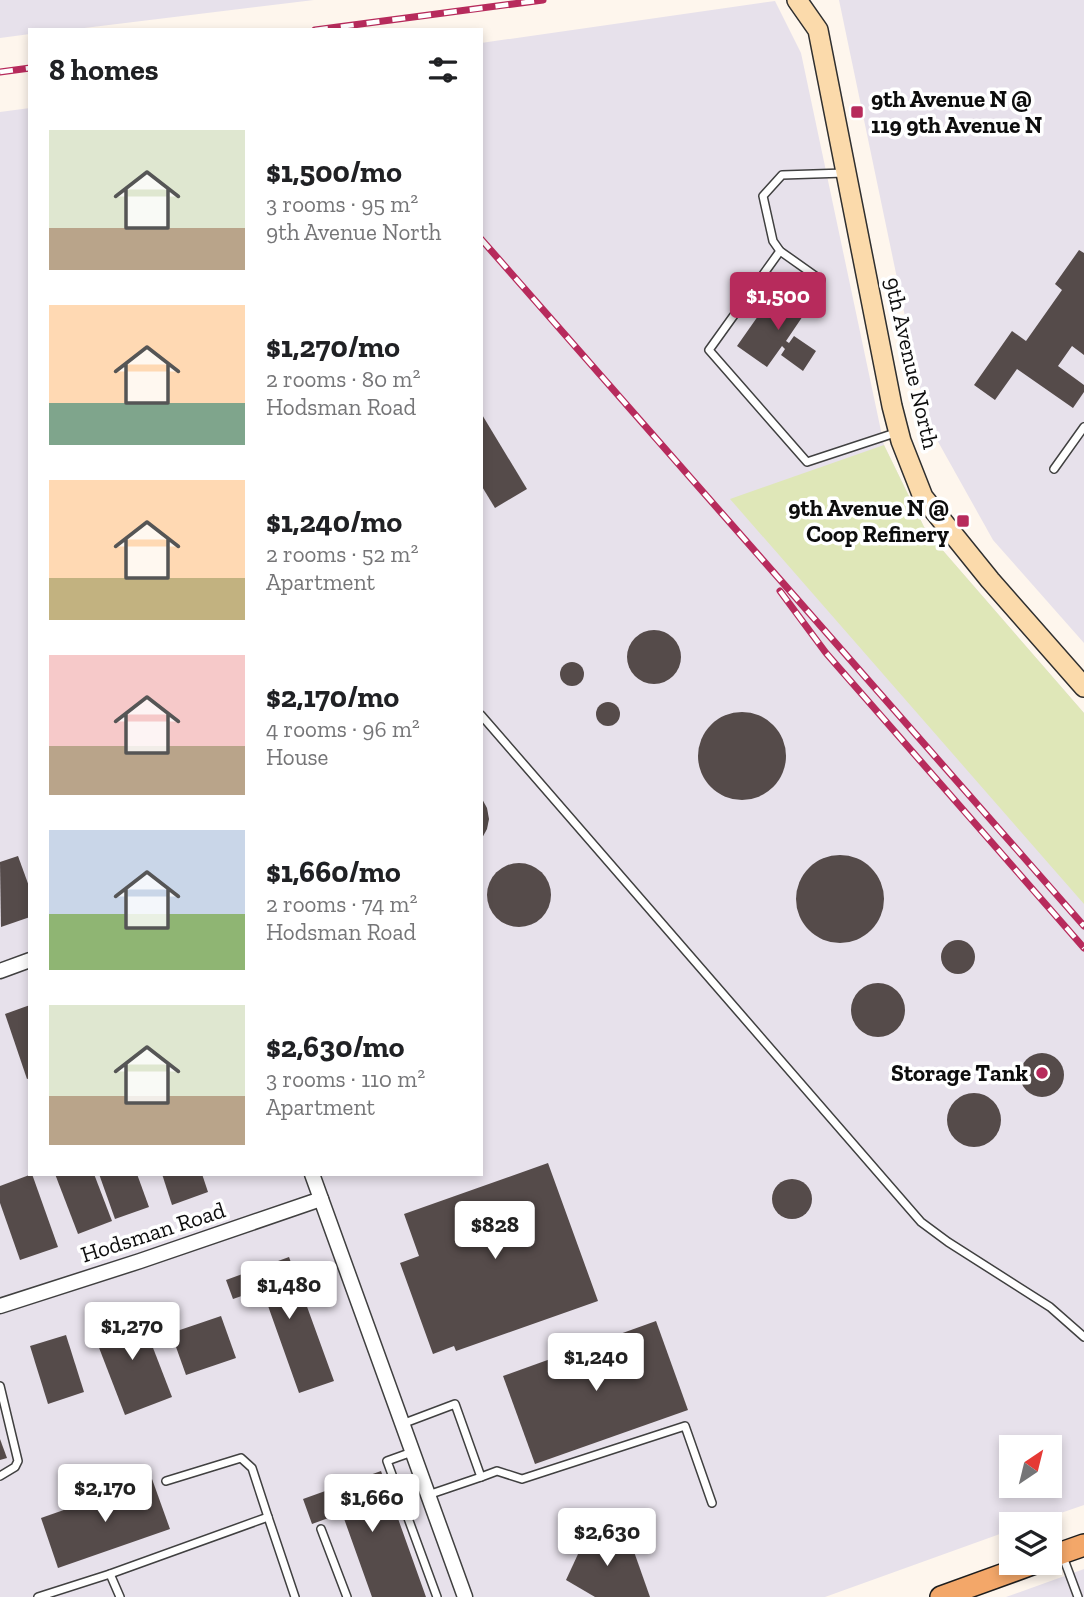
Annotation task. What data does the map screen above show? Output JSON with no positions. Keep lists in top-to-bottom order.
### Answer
{
  "streets": {
    "street": ["9th Avenue North", "Hodsman Road"]
  },
  "places": {
    "transit": ["9th Avenue N @ 119 9th Avenue N", "9th Avenue N @ Coop Refinery"],
    "other": ["Storage Tank"]
  },
  "north": "top right",
  "page": {
    "heading": "8 homes",
    "list": [
      {
        "name": "$1,500/mo",
        "note": "3 rooms · 95 m² · 9th Avenue North"
      },
      {
        "name": "$1,270/mo",
        "note": "2 rooms · 80 m² · Hodsman Road"
      },
      {
        "name": "$1,240/mo",
        "note": "2 rooms · 52 m² · Apartment"
      },
      {
        "name": "$2,170/mo",
        "note": "4 rooms · 96 m² · House"
      },
      {
        "name": "$1,660/mo",
        "note": "2 rooms · 74 m² · Hodsman Road"
      },
      {
        "name": "$2,630/mo",
        "note": "3 rooms · 110 m² · Apartment"
      }
    ],
    "price": [
      "$1,500",
      "$828",
      "$1,480",
      "$1,270",
      "$1,240",
      "$2,170",
      "$1,660",
      "$2,630"
    ]
  }
}
